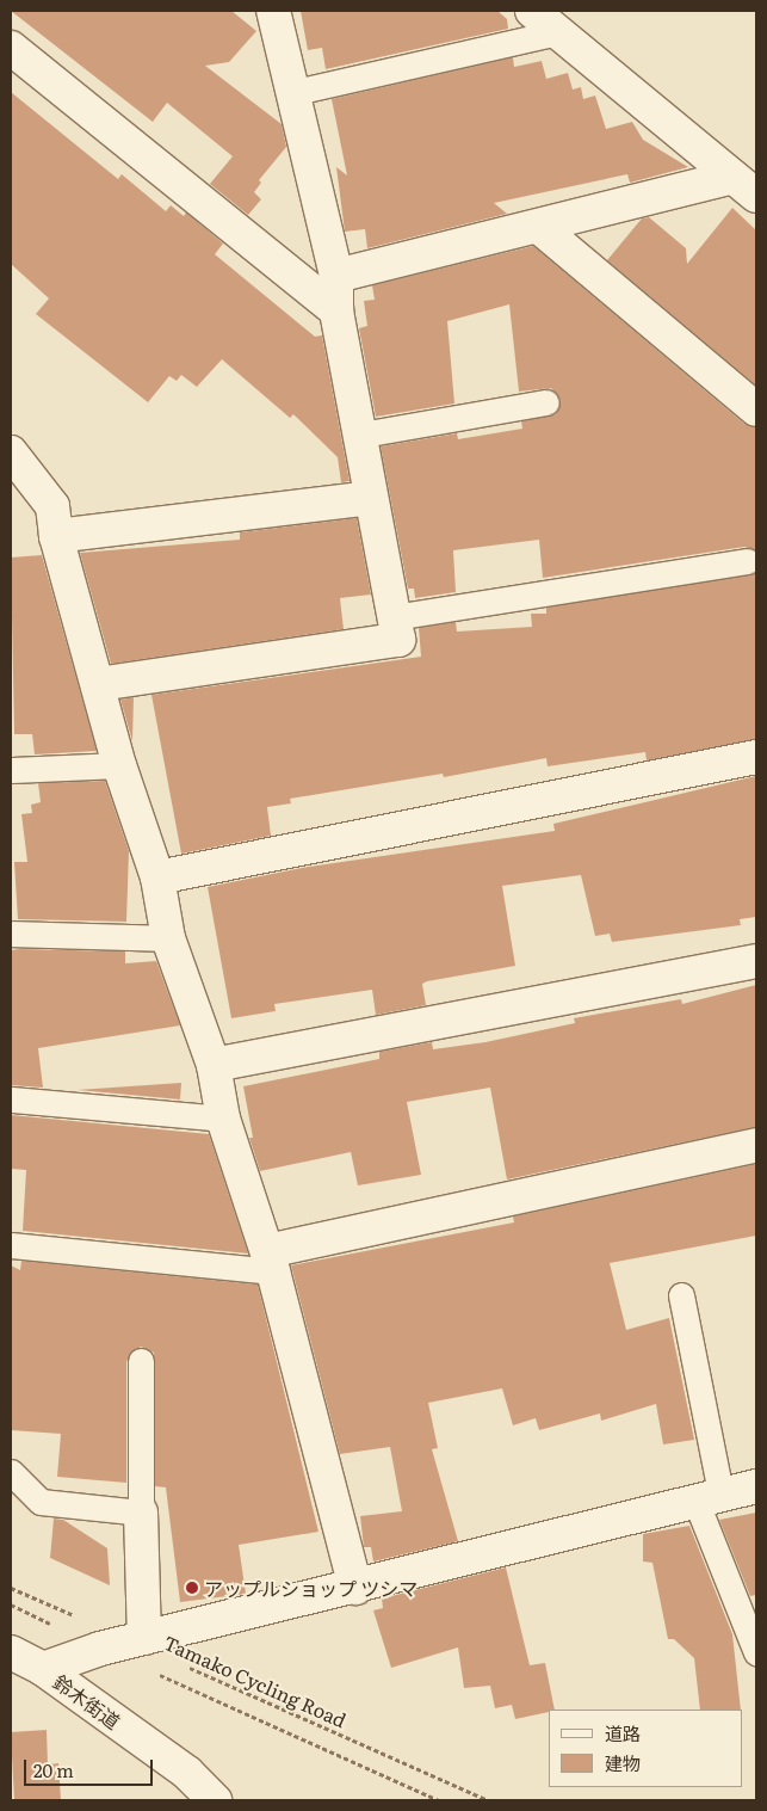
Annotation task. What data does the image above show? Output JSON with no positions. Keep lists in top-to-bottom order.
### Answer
{
  "streets": {
    "street": ["鈴木街道"],
    "path": ["Tamako Cycling Road"]
  },
  "places": ["アップルショップ ツシマ"],
  "legend": ["道路", "建物"],
  "scale_bar": "20 m"
}
